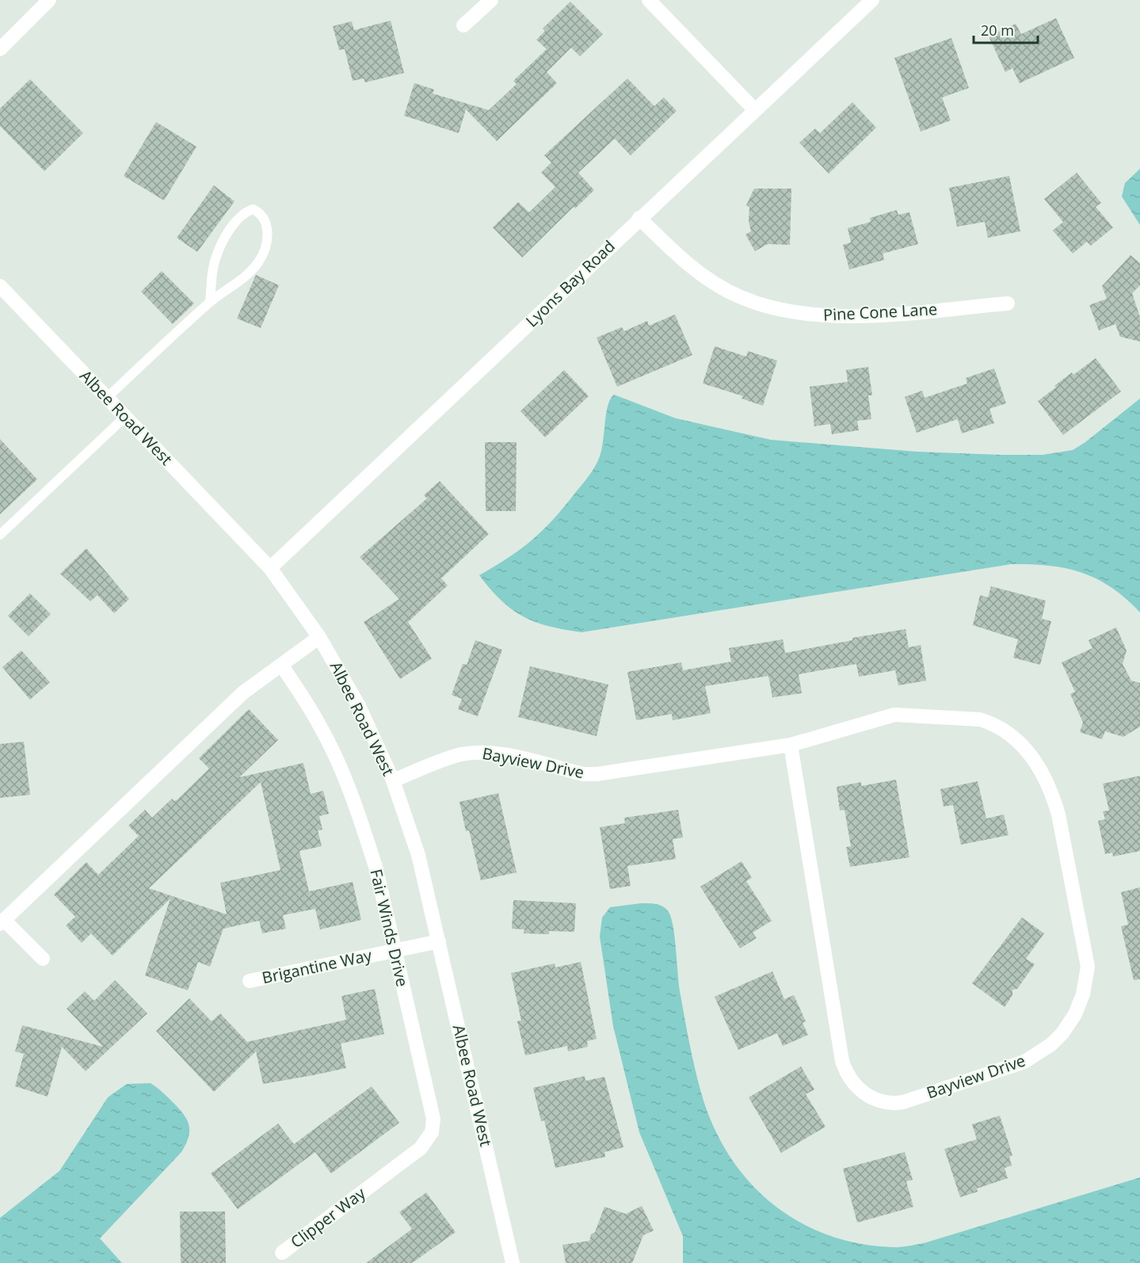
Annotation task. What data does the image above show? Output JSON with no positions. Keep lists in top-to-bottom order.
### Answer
{
  "streets": {
    "street": [
      "Lyons Bay Road",
      "Pine Cone Lane",
      "Albee Road West",
      "Bayview Drive",
      "Fair Winds Drive",
      "Brigantine Way",
      "Clipper Way"
    ]
  },
  "crossings": [
    ["Lyons Bay Road", "Pine Cone Lane"],
    ["Lyons Bay Road", "Albee Road West"],
    ["Albee Road West", "Bayview Drive"],
    ["Albee Road West", "Brigantine Way"],
    ["Fair Winds Drive", "Brigantine Way"],
    ["Fair Winds Drive", "Clipper Way"]
  ],
  "scale_bar": "20 m"
}
